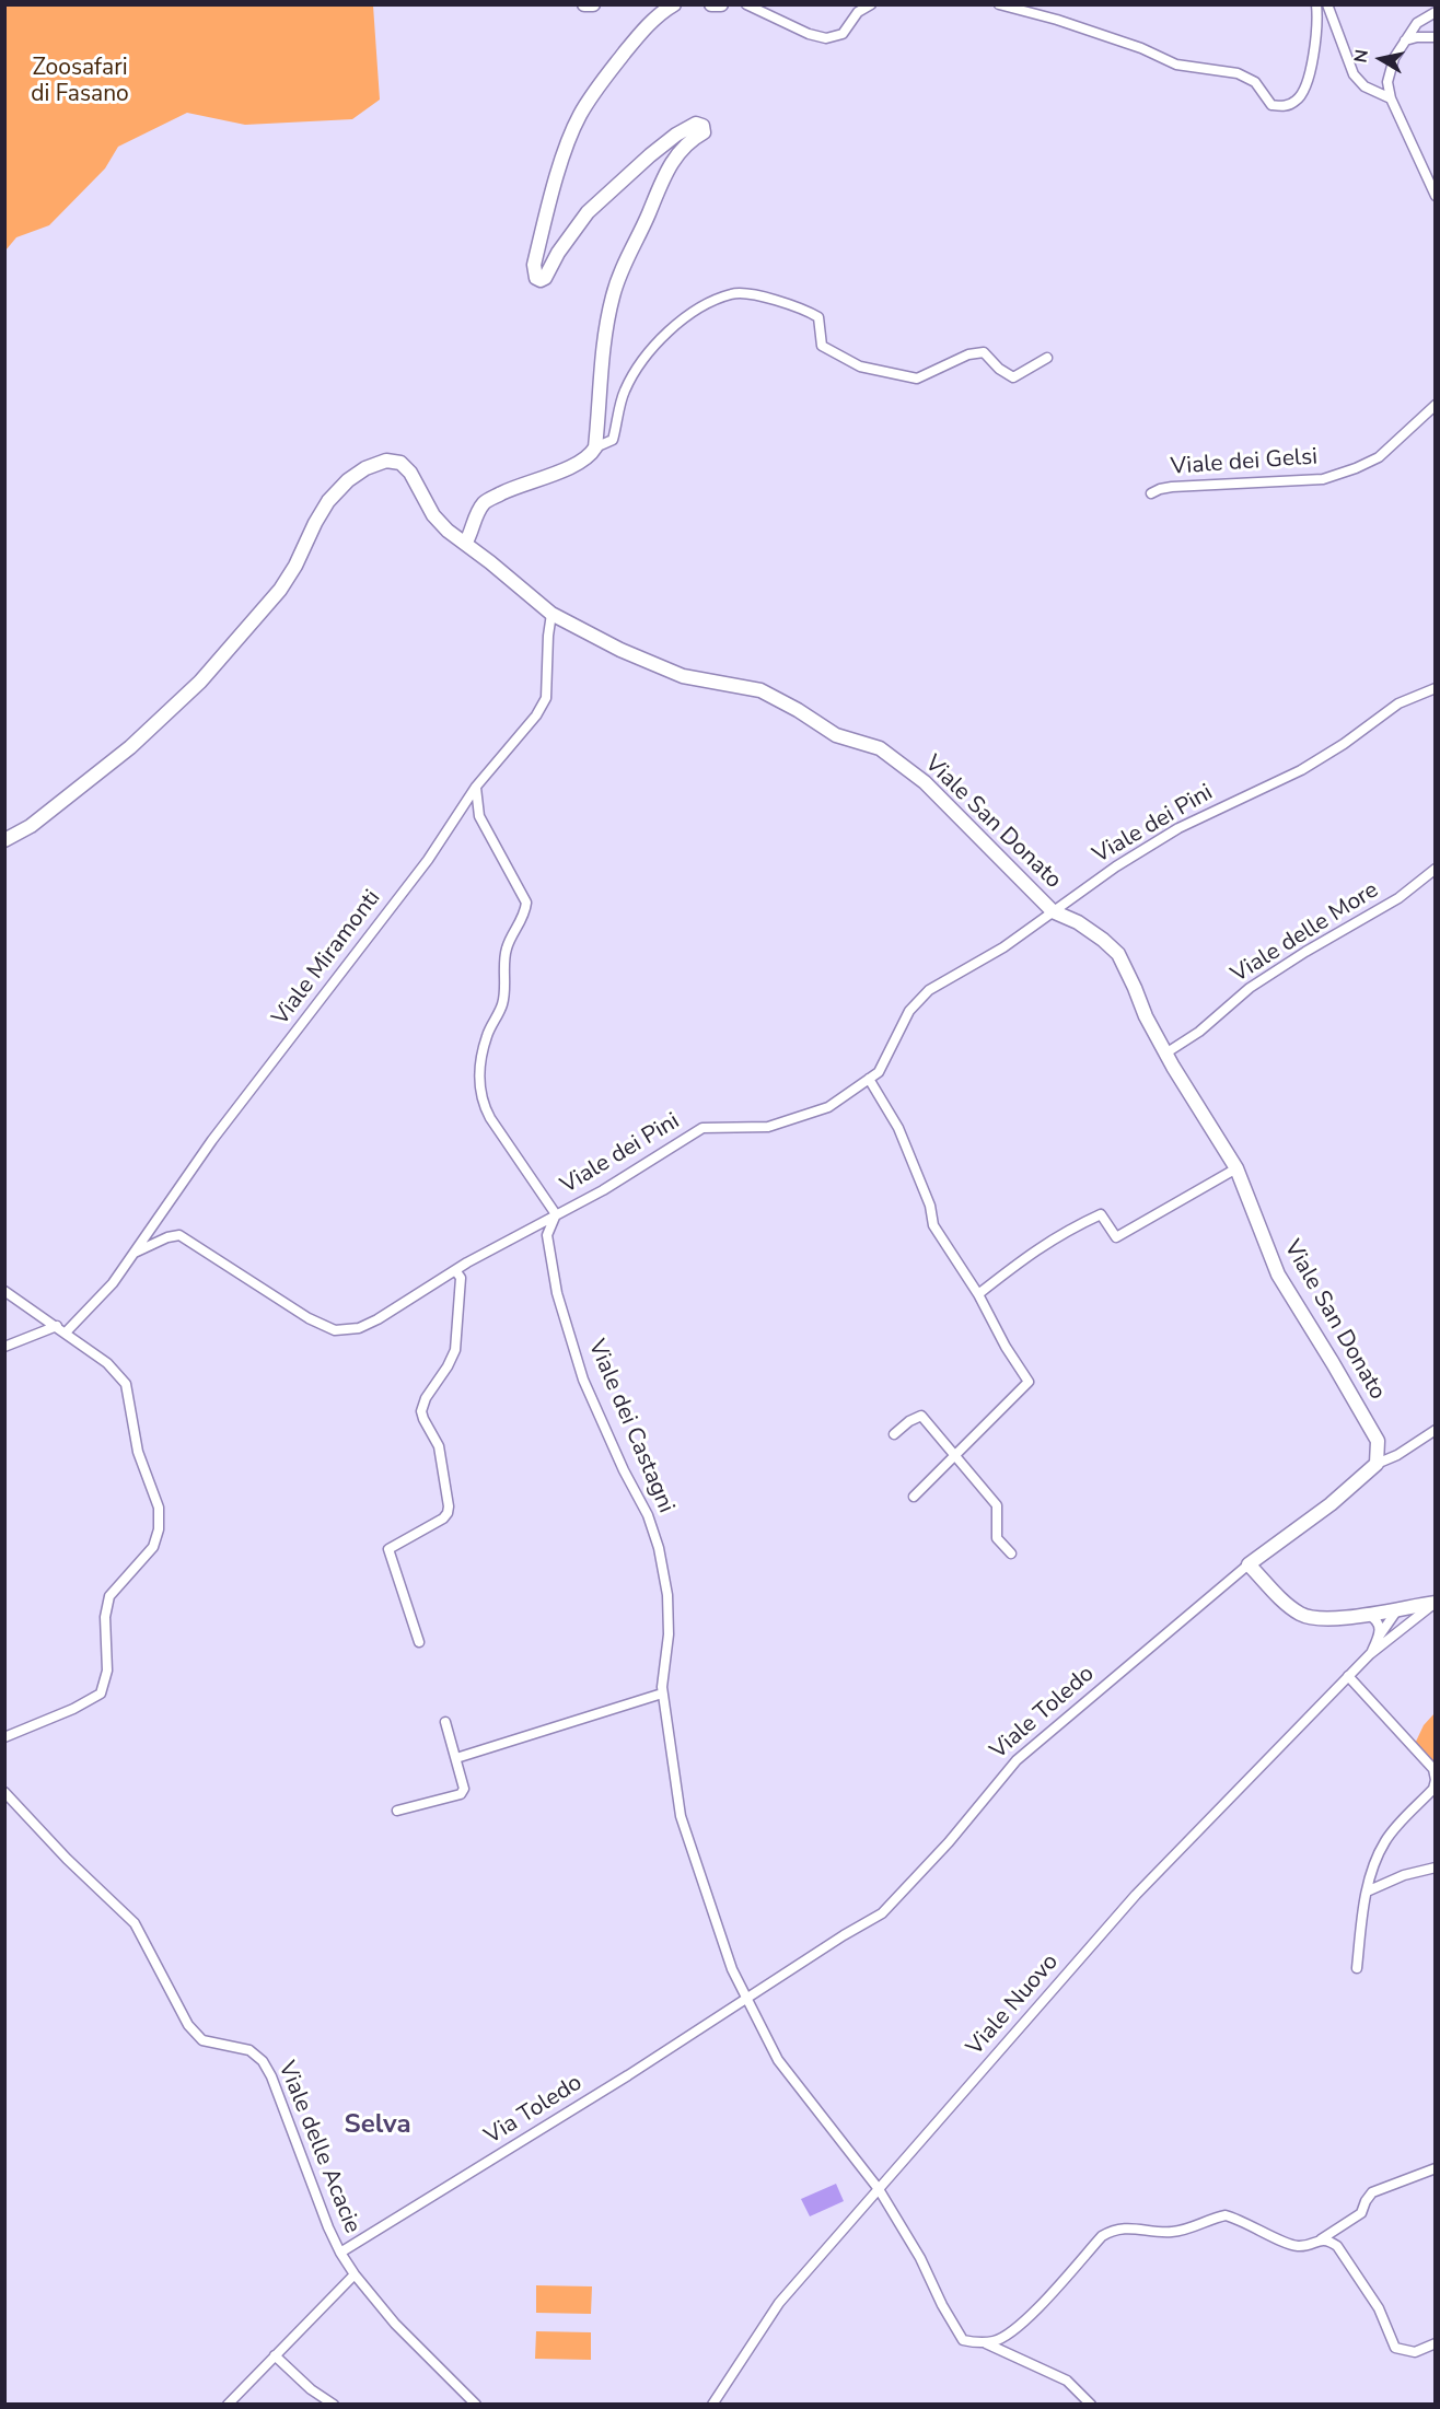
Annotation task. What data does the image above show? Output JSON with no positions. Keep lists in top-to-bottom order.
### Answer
{
  "streets": {
    "street": [
      "Viale dei Gelsi",
      "Viale San Donato",
      "Viale dei Pini",
      "Viale delle More",
      "Viale Miramonti",
      "Viale dei Castagni",
      "Viale Toledo",
      "Viale Nuovo",
      "Via Toledo",
      "Viale delle Acacie"
    ]
  },
  "crossings": [
    ["Viale San Donato", "Viale dei Pini"],
    ["Viale San Donato", "Viale delle More"],
    ["Viale San Donato", "Viale Miramonti"],
    ["Viale San Donato", "Viale Toledo"],
    ["Viale dei Pini", "Viale Miramonti"],
    ["Viale dei Pini", "Viale dei Castagni"],
    ["Viale dei Castagni", "Viale Toledo"],
    ["Viale dei Castagni", "Viale Nuovo"],
    ["Viale dei Castagni", "Via Toledo"],
    ["Viale Toledo", "Via Toledo"],
    ["Via Toledo", "Viale delle Acacie"]
  ],
  "districts": ["Selva"],
  "parks": ["Zoosafari di Fasano"],
  "north": "left"
}
